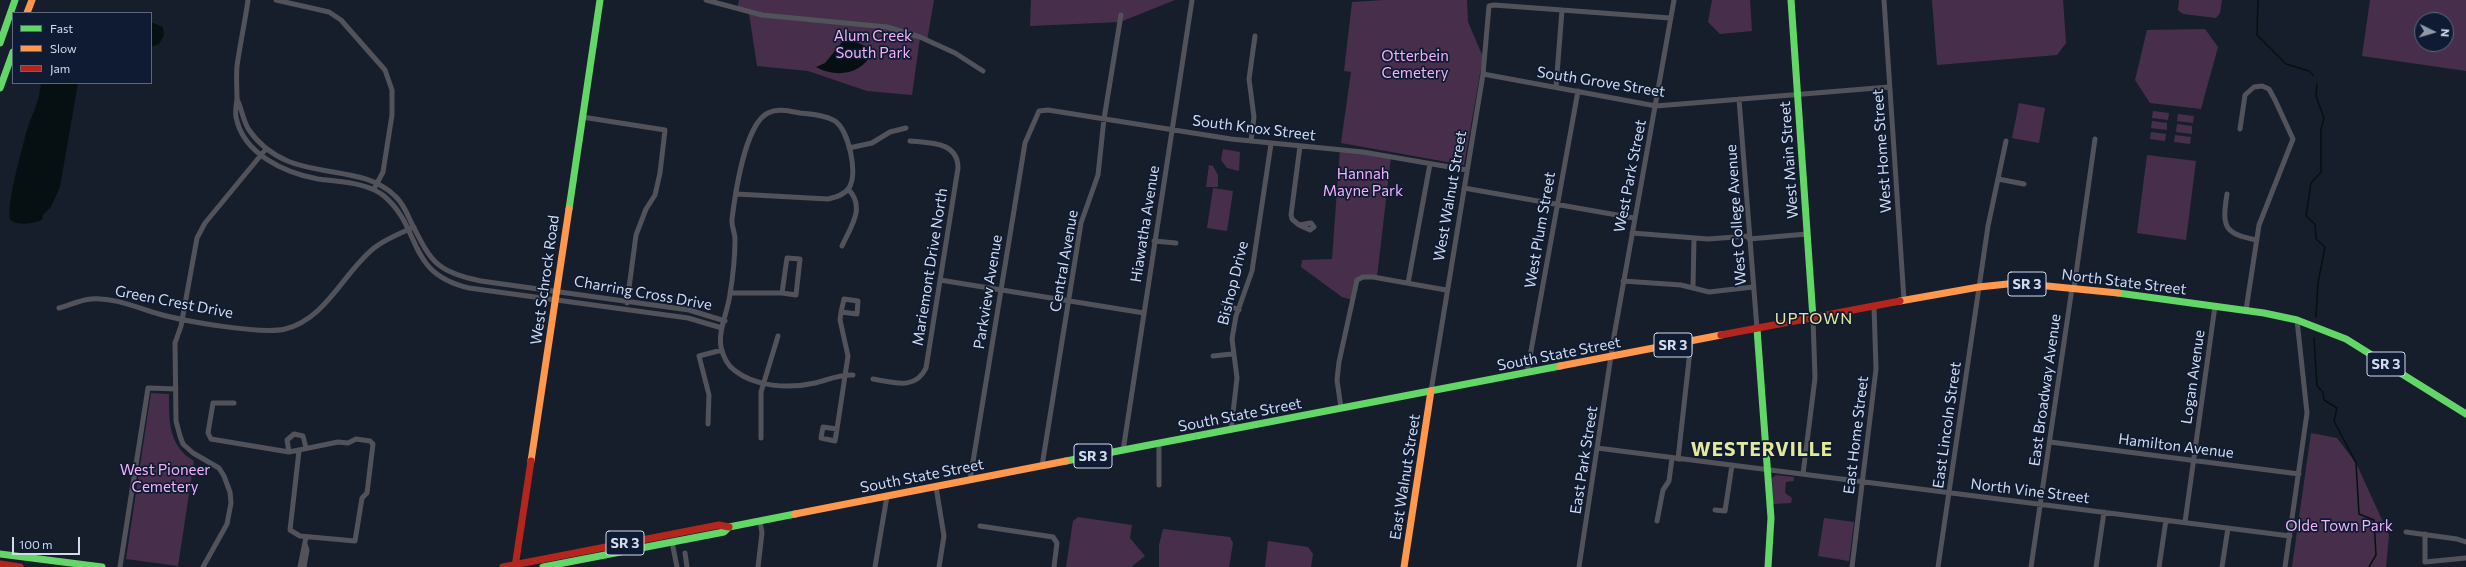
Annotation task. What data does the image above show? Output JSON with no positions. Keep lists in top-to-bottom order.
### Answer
{
  "streets": {
    "main road": [
      "West Main Street",
      "West Schrock Road",
      "North State Street",
      "SR 3",
      "South State Street",
      "East Walnut Street"
    ],
    "street": [
      "South Grove Street",
      "South Knox Street",
      "West Home Street",
      "West Park Street",
      "West Walnut Street",
      "West College Avenue",
      "Hiawatha Avenue",
      "West Plum Street",
      "Central Avenue",
      "Mariemont Drive North",
      "Bishop Drive",
      "Parkview Avenue",
      "Charring Cross Drive",
      "Green Crest Drive",
      "Logan Avenue",
      "East Broadway Avenue",
      "East Lincoln Street",
      "East Home Street",
      "Hamilton Avenue",
      "East Park Street",
      "North Vine Street"
    ]
  },
  "crossings": [
    ["South Grove Street", "West Home Street"],
    ["South Grove Street", "West Main Street"],
    ["South Grove Street", "West Park Street"],
    ["South Grove Street", "West Walnut Street"],
    ["South Grove Street", "West College Avenue"],
    ["South Grove Street", "West Plum Street"],
    ["South Knox Street", "West Walnut Street"],
    ["South Knox Street", "Hiawatha Avenue"],
    ["South Knox Street", "Central Avenue"],
    ["South Knox Street", "Bishop Drive"],
    ["South Knox Street", "Parkview Avenue"],
    ["West Home Street", "North State Street"],
    ["West Main Street", "North State Street"],
    ["West Park Street", "South State Street"],
    ["West Park Street", "East Park Street"],
    ["West Walnut Street", "South State Street"],
    ["West Walnut Street", "East Walnut Street"],
    ["West College Avenue", "North State Street"],
    ["West College Avenue", "South State Street"],
    ["Hiawatha Avenue", "South State Street"],
    ["West Plum Street", "South State Street"],
    ["Central Avenue", "South State Street"],
    ["West Schrock Road", "Charring Cross Drive"],
    ["West Schrock Road", "South State Street"],
    ["North State Street", "South State Street"],
    ["North State Street", "Logan Avenue"],
    ["North State Street", "East Broadway Avenue"],
    ["North State Street", "East Lincoln Street"],
    ["North State Street", "East Home Street"],
    ["Bishop Drive", "South State Street"],
    ["Parkview Avenue", "South State Street"],
    ["Charring Cross Drive", "Green Crest Drive"],
    ["South State Street", "East Park Street"],
    ["South State Street", "East Walnut Street"],
    ["Logan Avenue", "Hamilton Avenue"],
    ["Logan Avenue", "North Vine Street"],
    ["East Broadway Avenue", "Hamilton Avenue"],
    ["East Broadway Avenue", "North Vine Street"],
    ["East Lincoln Street", "North Vine Street"],
    ["East Home Street", "North Vine Street"],
    ["East Park Street", "North Vine Street"]
  ],
  "districts": ["UPTOWN", "WESTERVILLE"],
  "parks": [
    "Alum Creek South Park",
    "Otterbein Cemetery",
    "Hannah Mayne Park",
    "West Pioneer Cemetery",
    "Olde Town Park"
  ],
  "legend": ["Fast", "Slow", "Jam"],
  "scale_bar": "100 m",
  "north": "right"
}
